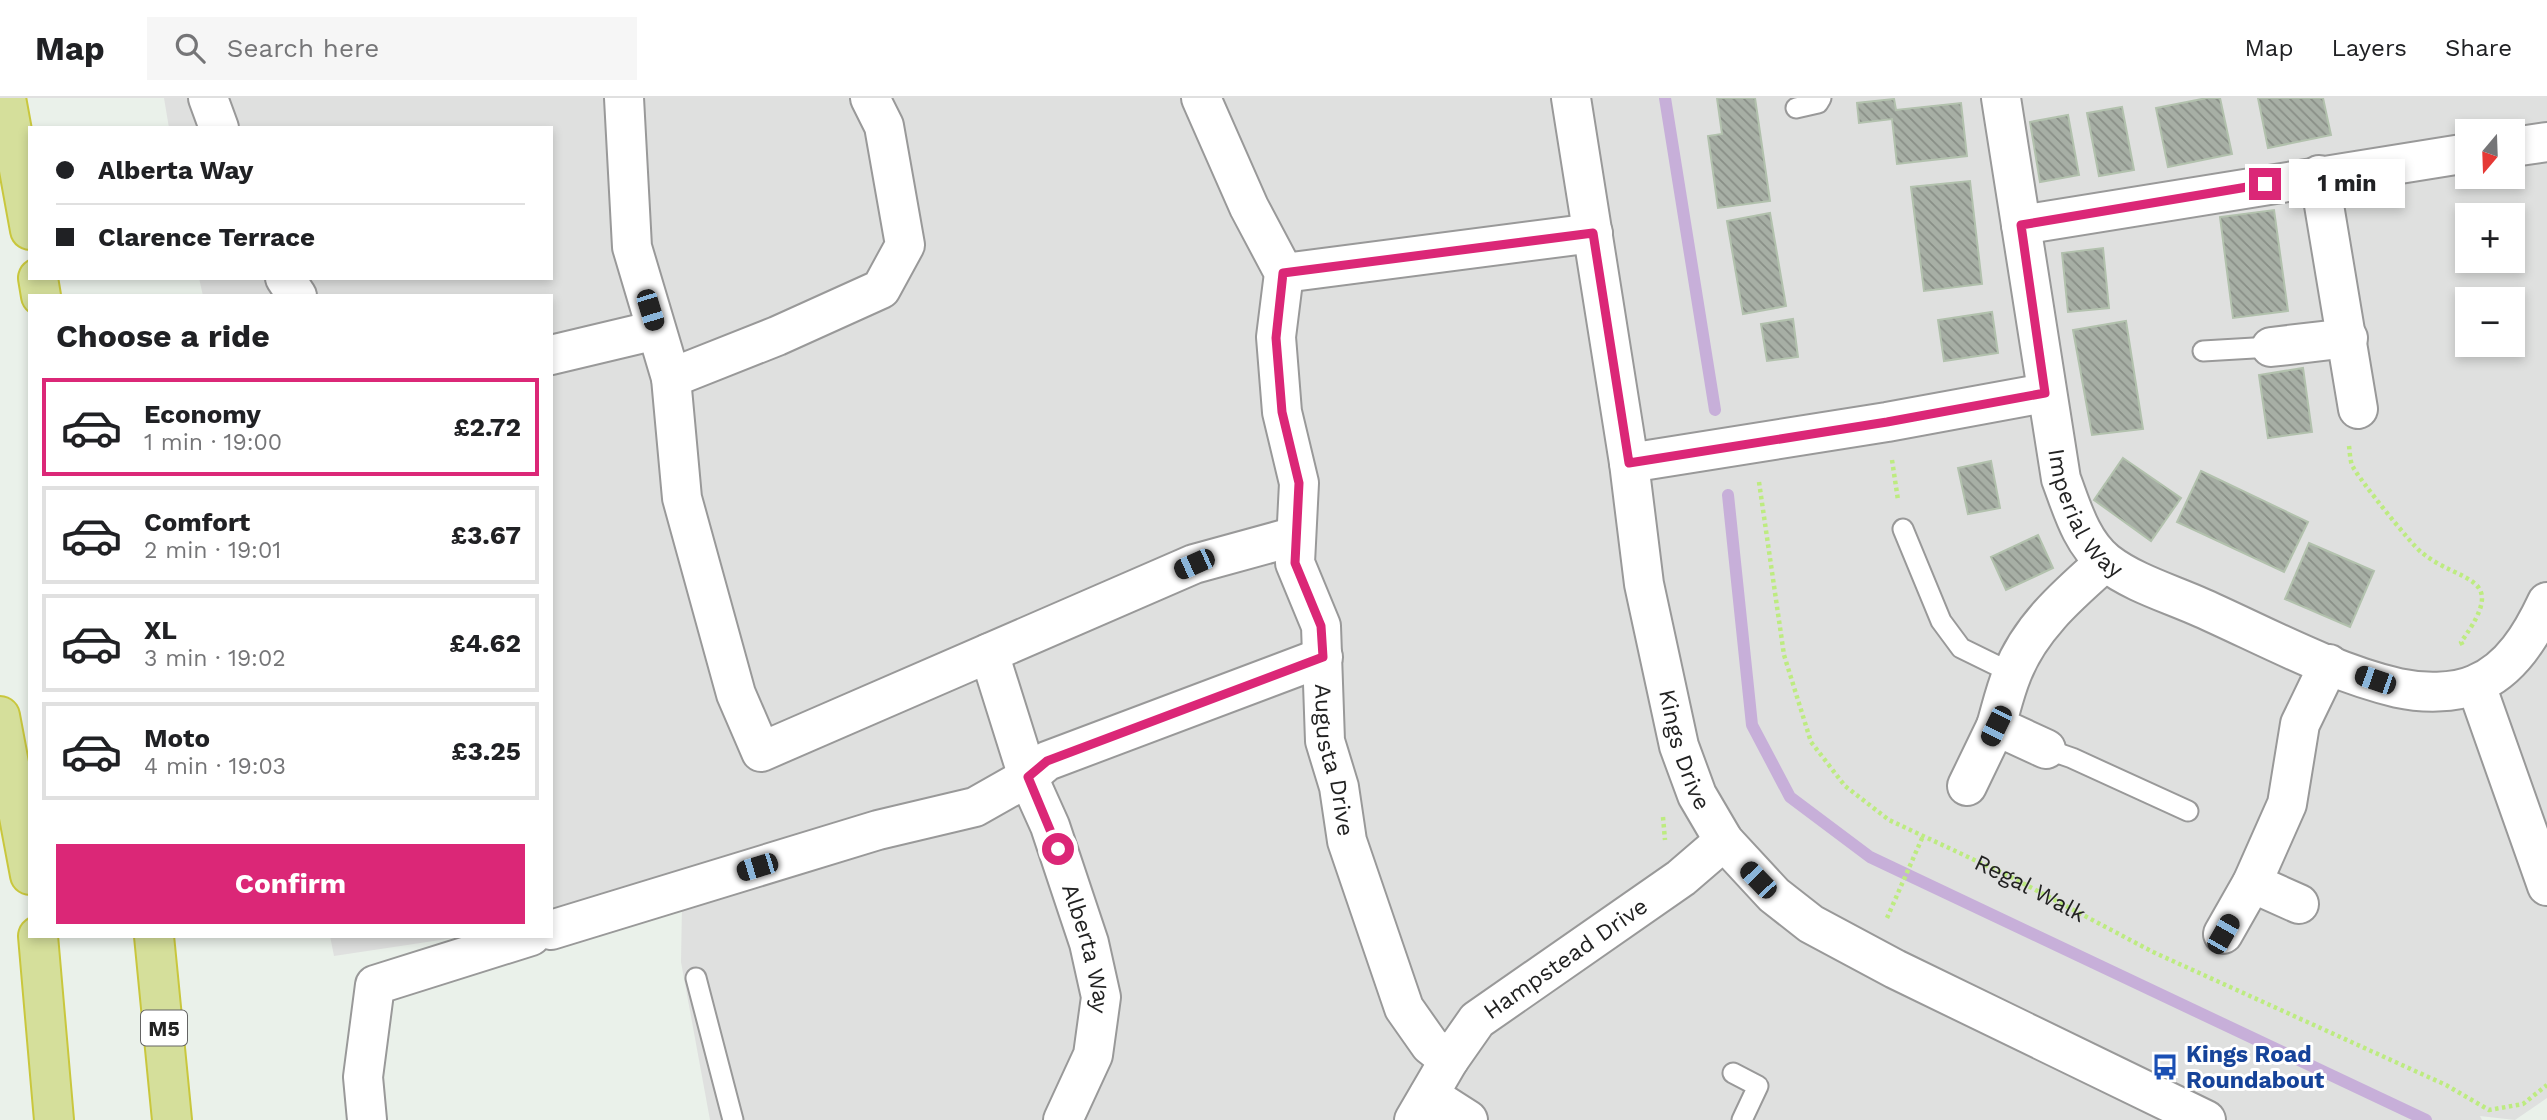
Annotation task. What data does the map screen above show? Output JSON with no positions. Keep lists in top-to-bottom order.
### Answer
{
  "streets": {
    "highway": ["M5"],
    "street": [
      "Imperial Way",
      "Kings Drive",
      "Augusta Drive",
      "Alberta Way",
      "Hampstead Drive"
    ],
    "path": ["Regal Walk"]
  },
  "crossings": [
    ["Kings Drive", "Hampstead Drive"],
    ["Augusta Drive", "Hampstead Drive"]
  ],
  "places": {
    "bus stop": ["Kings Road Roundabout"]
  },
  "north": "bottom",
  "page": {
    "header": "Map",
    "search": "Search here",
    "nav": ["Map", "Layers", "Share"],
    "map_buttons": ["+", "−"],
    "banner": ["Alberta Way", "Clarence Terrace"],
    "bubble": "1 min",
    "heading": "Choose a ride",
    "list": [
      {
        "name": "Economy",
        "note": "1 min · 19:00",
        "value": "£2.72"
      },
      {
        "name": "Comfort",
        "note": "2 min · 19:01",
        "value": "£3.67"
      },
      {
        "name": "XL",
        "note": "3 min · 19:02",
        "value": "£4.62"
      },
      {
        "name": "Moto",
        "note": "4 min · 19:03",
        "value": "£3.25"
      }
    ],
    "buttons": "Confirm"
  }
}
